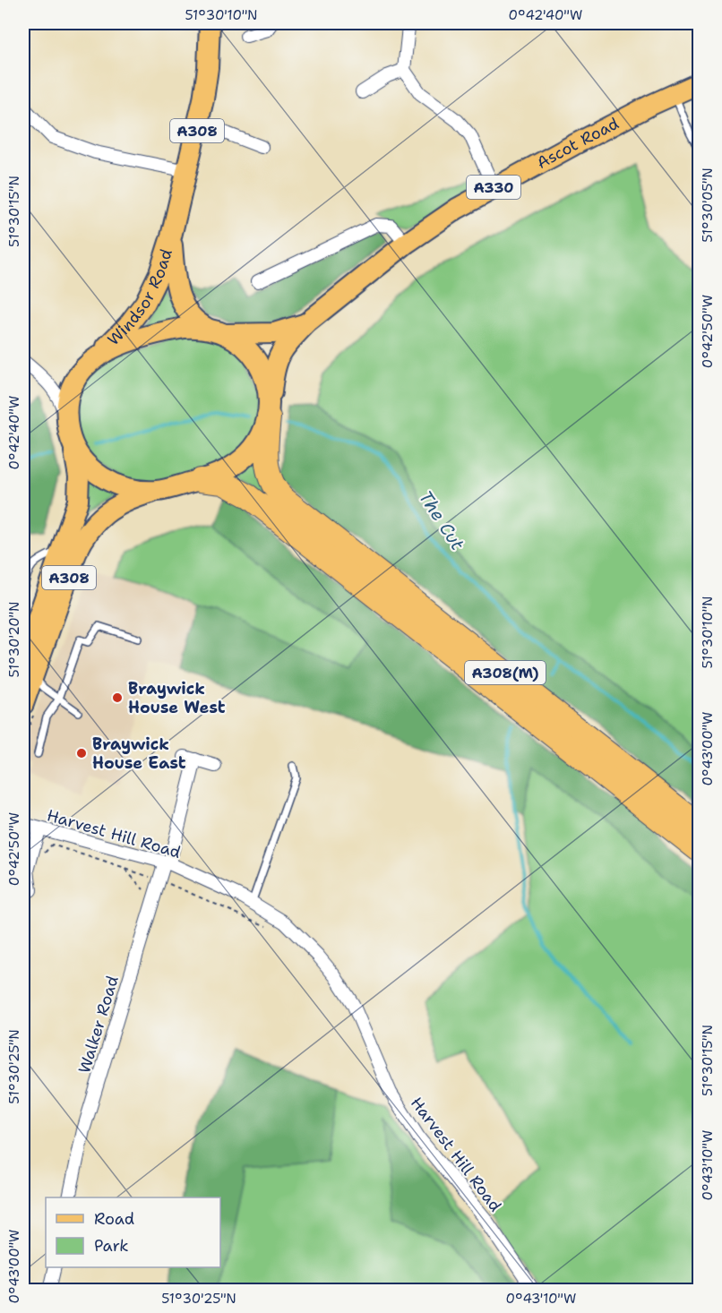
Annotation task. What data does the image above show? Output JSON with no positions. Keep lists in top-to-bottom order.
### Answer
{
  "streets": {
    "highway": ["A308(M)"],
    "main road": [
      "A308",
      "Ascot Road",
      "A330",
      "Windsor Road"
    ],
    "street": ["Harvest Hill Road", "Walker Road"]
  },
  "crossings": [
    ["A308", "Ascot Road"],
    ["A308", "Windsor Road"],
    ["A308", "A308(M)"],
    ["Ascot Road", "Windsor Road"],
    ["Ascot Road", "A308(M)"],
    ["Windsor Road", "A308(M)"],
    ["Harvest Hill Road", "Walker Road"]
  ],
  "water": ["The Cut"],
  "places": ["Braywick House West", "Braywick House East"],
  "legend": ["Road", "Park"],
  "coordinates": [
    "51°30'10\"N",
    "0°42'40\"W",
    "51°30'05\"N",
    "51°30'15\"N",
    "0°42'50\"W",
    "51°30'20\"N",
    "0°43'00\"W",
    "51°30'25\"N",
    "0°43'10\"W"
  ]
}
